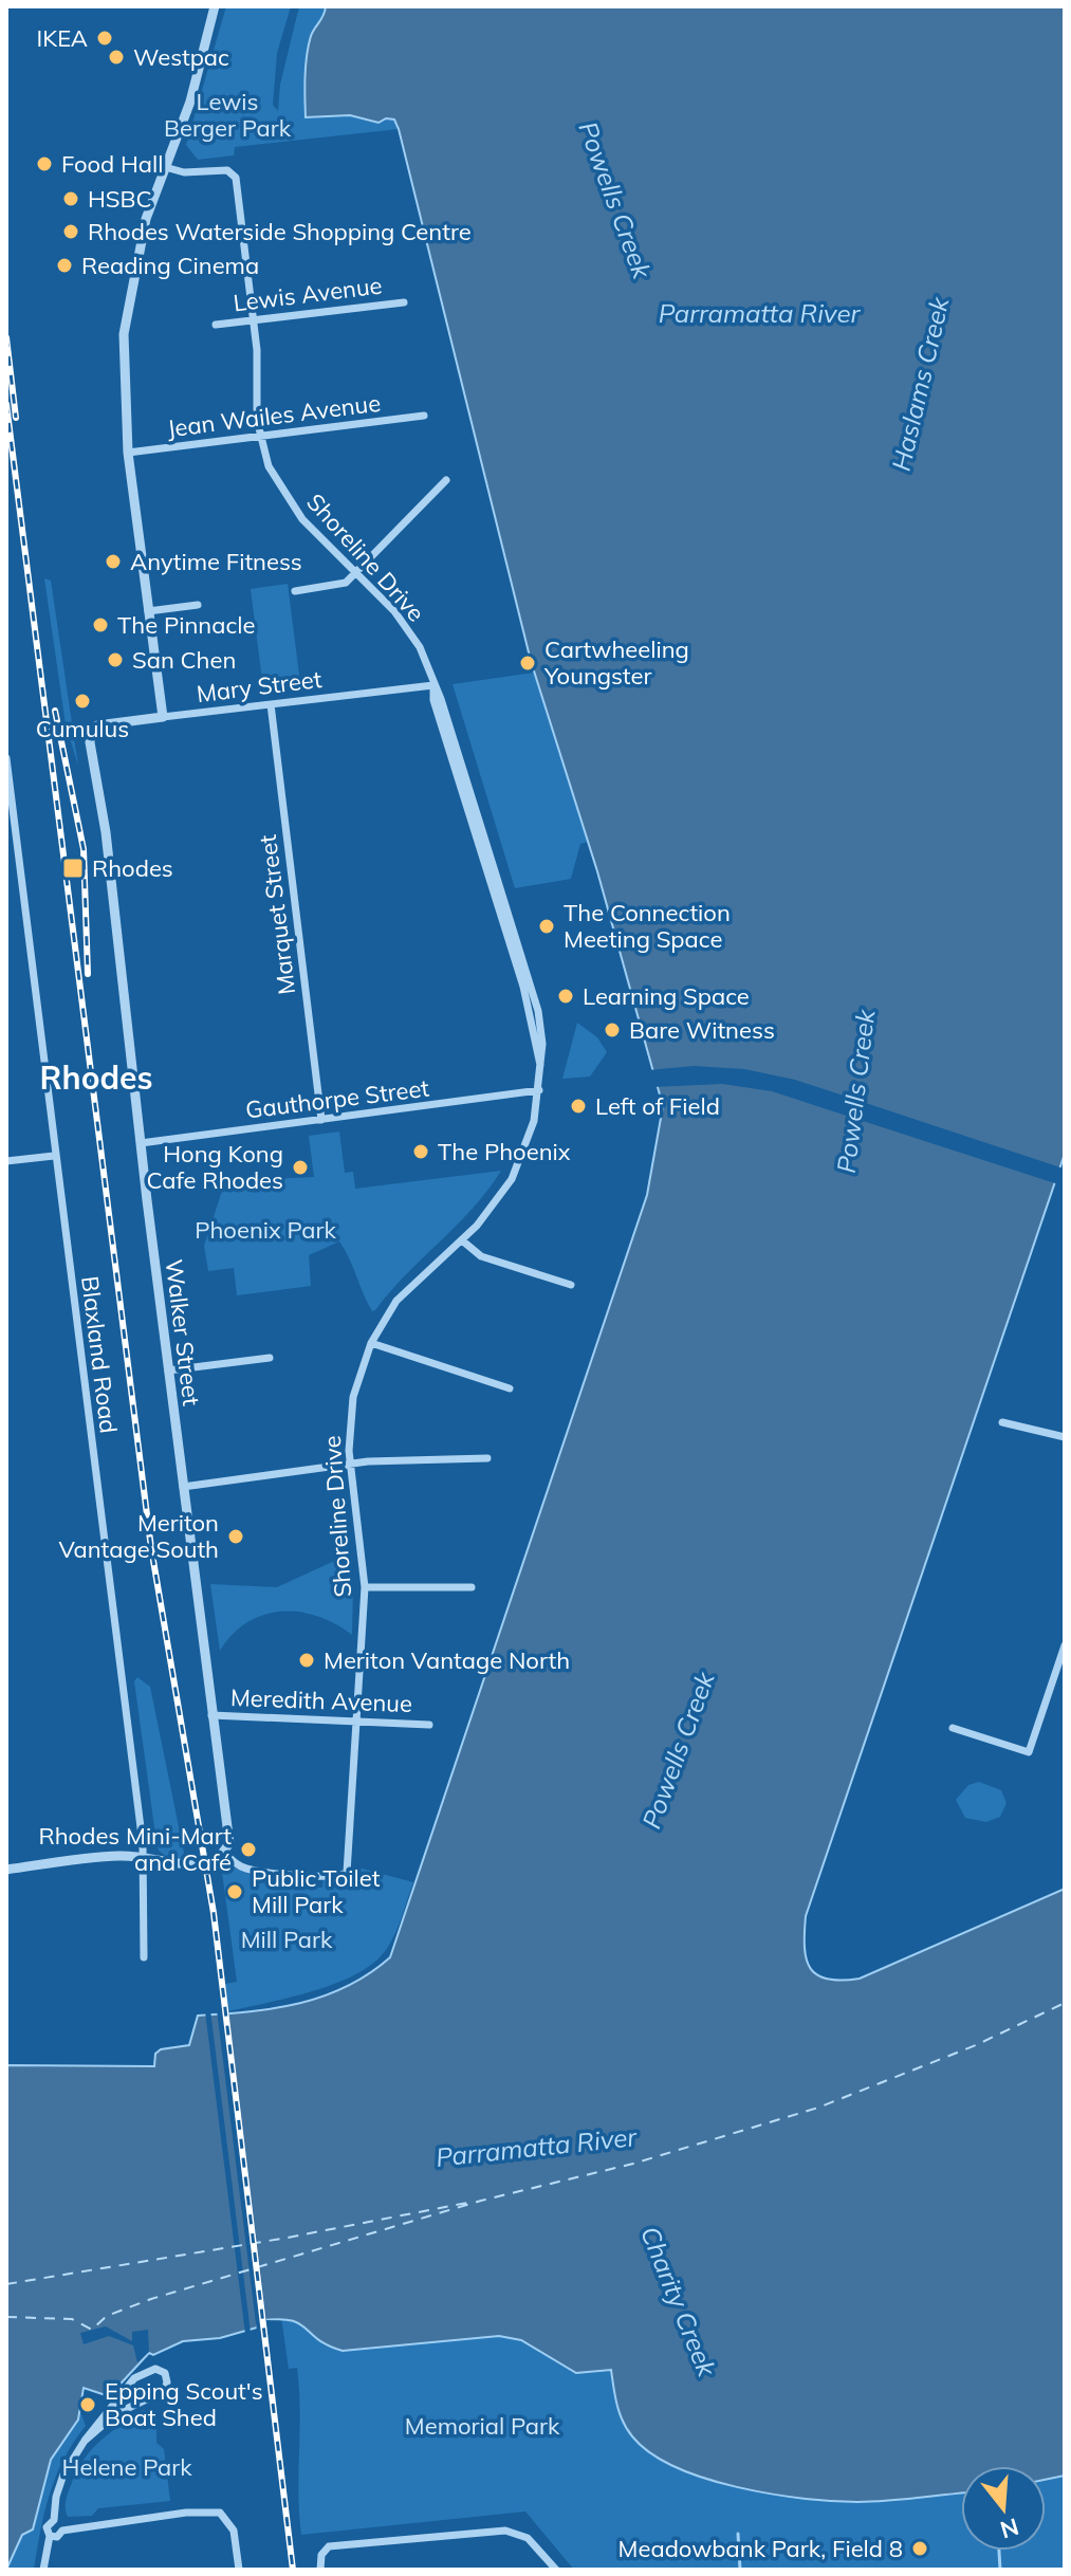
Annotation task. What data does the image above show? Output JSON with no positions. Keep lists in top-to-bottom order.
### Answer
{
  "streets": {
    "street": [
      "Lewis Avenue",
      "Jean Wailes Avenue",
      "Shoreline Drive",
      "Mary Street",
      "Marquet Street",
      "Gauthorpe Street",
      "Walker Street",
      "Blaxland Road",
      "Meredith Avenue"
    ]
  },
  "crossings": [
    ["Lewis Avenue", "Shoreline Drive"],
    ["Jean Wailes Avenue", "Shoreline Drive"],
    ["Shoreline Drive", "Mary Street"],
    ["Shoreline Drive", "Gauthorpe Street"],
    ["Shoreline Drive", "Walker Street"],
    ["Shoreline Drive", "Meredith Avenue"],
    ["Mary Street", "Marquet Street"],
    ["Mary Street", "Walker Street"],
    ["Marquet Street", "Gauthorpe Street"],
    ["Gauthorpe Street", "Walker Street"],
    ["Walker Street", "Meredith Avenue"]
  ],
  "districts": ["Rhodes"],
  "water": [
    "Powells Creek",
    "Parramatta River",
    "Haslams Creek",
    "Charity Creek"
  ],
  "parks": [
    "Lewis Berger Park",
    "Phoenix Park",
    "Mill Park",
    "Memorial Park",
    "Helene Park"
  ],
  "places": {
    "other": [
      "IKEA",
      "Westpac",
      "Food Hall",
      "HSBC",
      "Rhodes Waterside Shopping Centre",
      "Reading Cinema",
      "Anytime Fitness",
      "The Pinnacle",
      "San Chen",
      "Cartwheeling Youngster",
      "Cumulus",
      "The Connection Meeting Space",
      "Learning Space",
      "Bare Witness",
      "Left of Field",
      "The Phoenix",
      "Hong Kong Cafe Rhodes",
      "Meriton Vantage South",
      "Meriton Vantage North",
      "Rhodes Mini-Mart and Café",
      "Public Toilet Mill Park",
      "Epping Scout's Boat Shed",
      "Meadowbank Park, Field 8"
    ],
    "transit": ["Rhodes"]
  },
  "north": "bottom"
}
